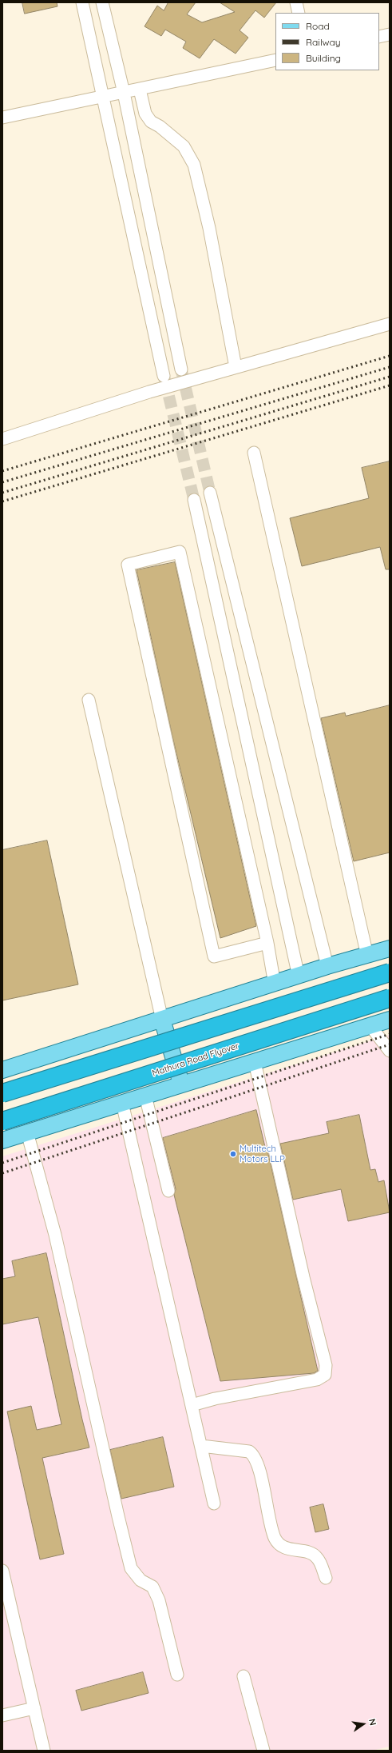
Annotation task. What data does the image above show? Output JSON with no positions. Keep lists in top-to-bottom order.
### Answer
{
  "streets": {
    "highway": ["Mathura Road Flyover"]
  },
  "places": ["Multitech Motors LLP"],
  "legend": ["Road", "Railway", "Building"],
  "north": "right"
}
